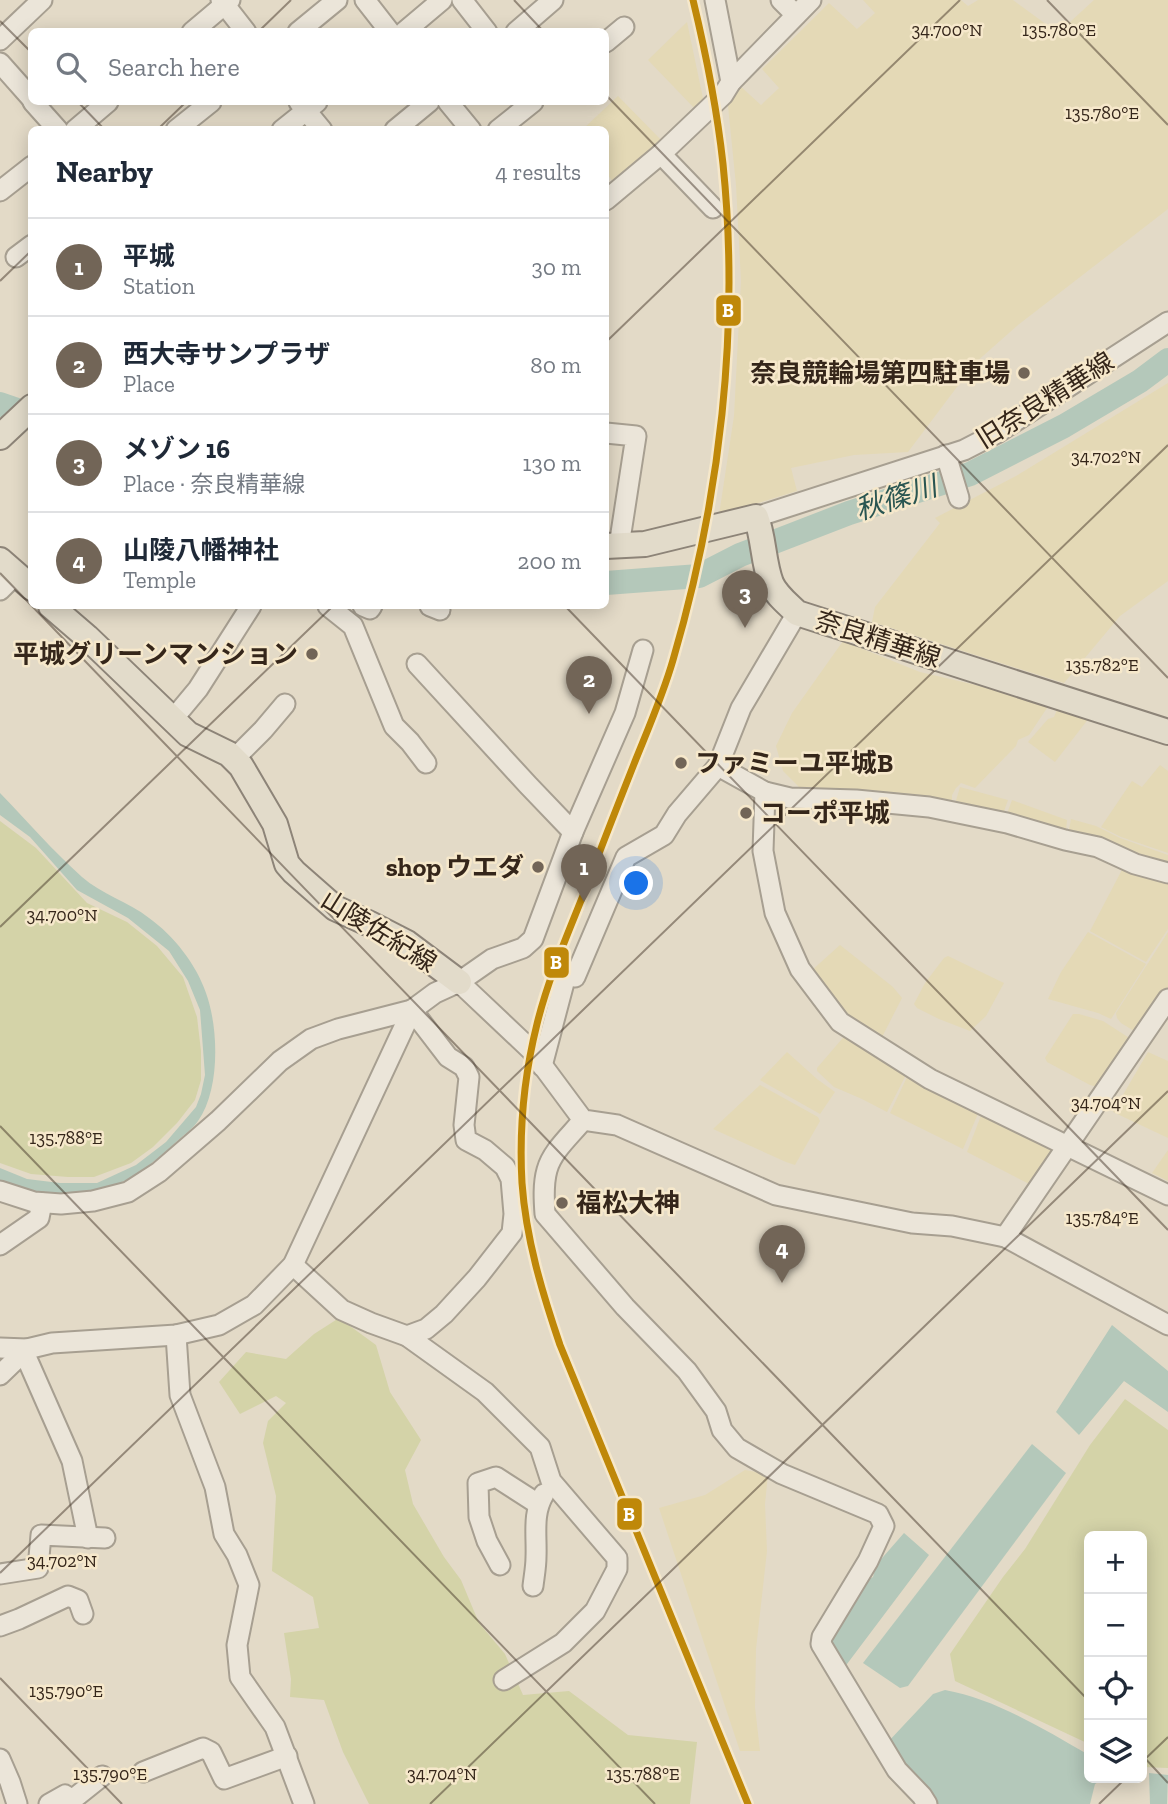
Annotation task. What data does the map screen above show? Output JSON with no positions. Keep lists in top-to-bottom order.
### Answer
{
  "streets": {
    "main road": ["奈良精華線", "山陵佐紀線"],
    "street": ["旧奈良精華線"]
  },
  "crossings": [
    ["旧奈良精華線", "奈良精華線"]
  ],
  "water": ["秋篠川"],
  "places": [
    "奈良競輪場第四駐車場",
    "平城グリーンマンション",
    "ファミーユ平城B",
    "コーポ平城",
    "shop ウエダ",
    "福松大神"
  ],
  "lines": ["transit line B"],
  "page": {
    "search": "Search here",
    "heading": ["Nearby", "4 results"],
    "list": [
      {
        "mark": "1",
        "name": "平城",
        "note": "Station",
        "value": "30 m"
      },
      {
        "mark": "2",
        "name": "西大寺サンプラザ",
        "note": "Place",
        "value": "80 m"
      },
      {
        "mark": "3",
        "name": "メゾン 16",
        "note": "Place · 奈良精華線",
        "value": "130 m"
      },
      {
        "mark": "4",
        "name": "山陵八幡神社",
        "note": "Temple",
        "value": "200 m"
      }
    ],
    "pins": [
      "3",
      "2",
      "1",
      "4"
    ],
    "map_buttons": ["+", "−"]
  },
  "coordinates": [
    "34.700°N",
    "135.780°E",
    "34.702°N",
    "135.782°E",
    "34.704°N",
    "135.788°E",
    "135.784°E",
    "135.790°E"
  ]
}
